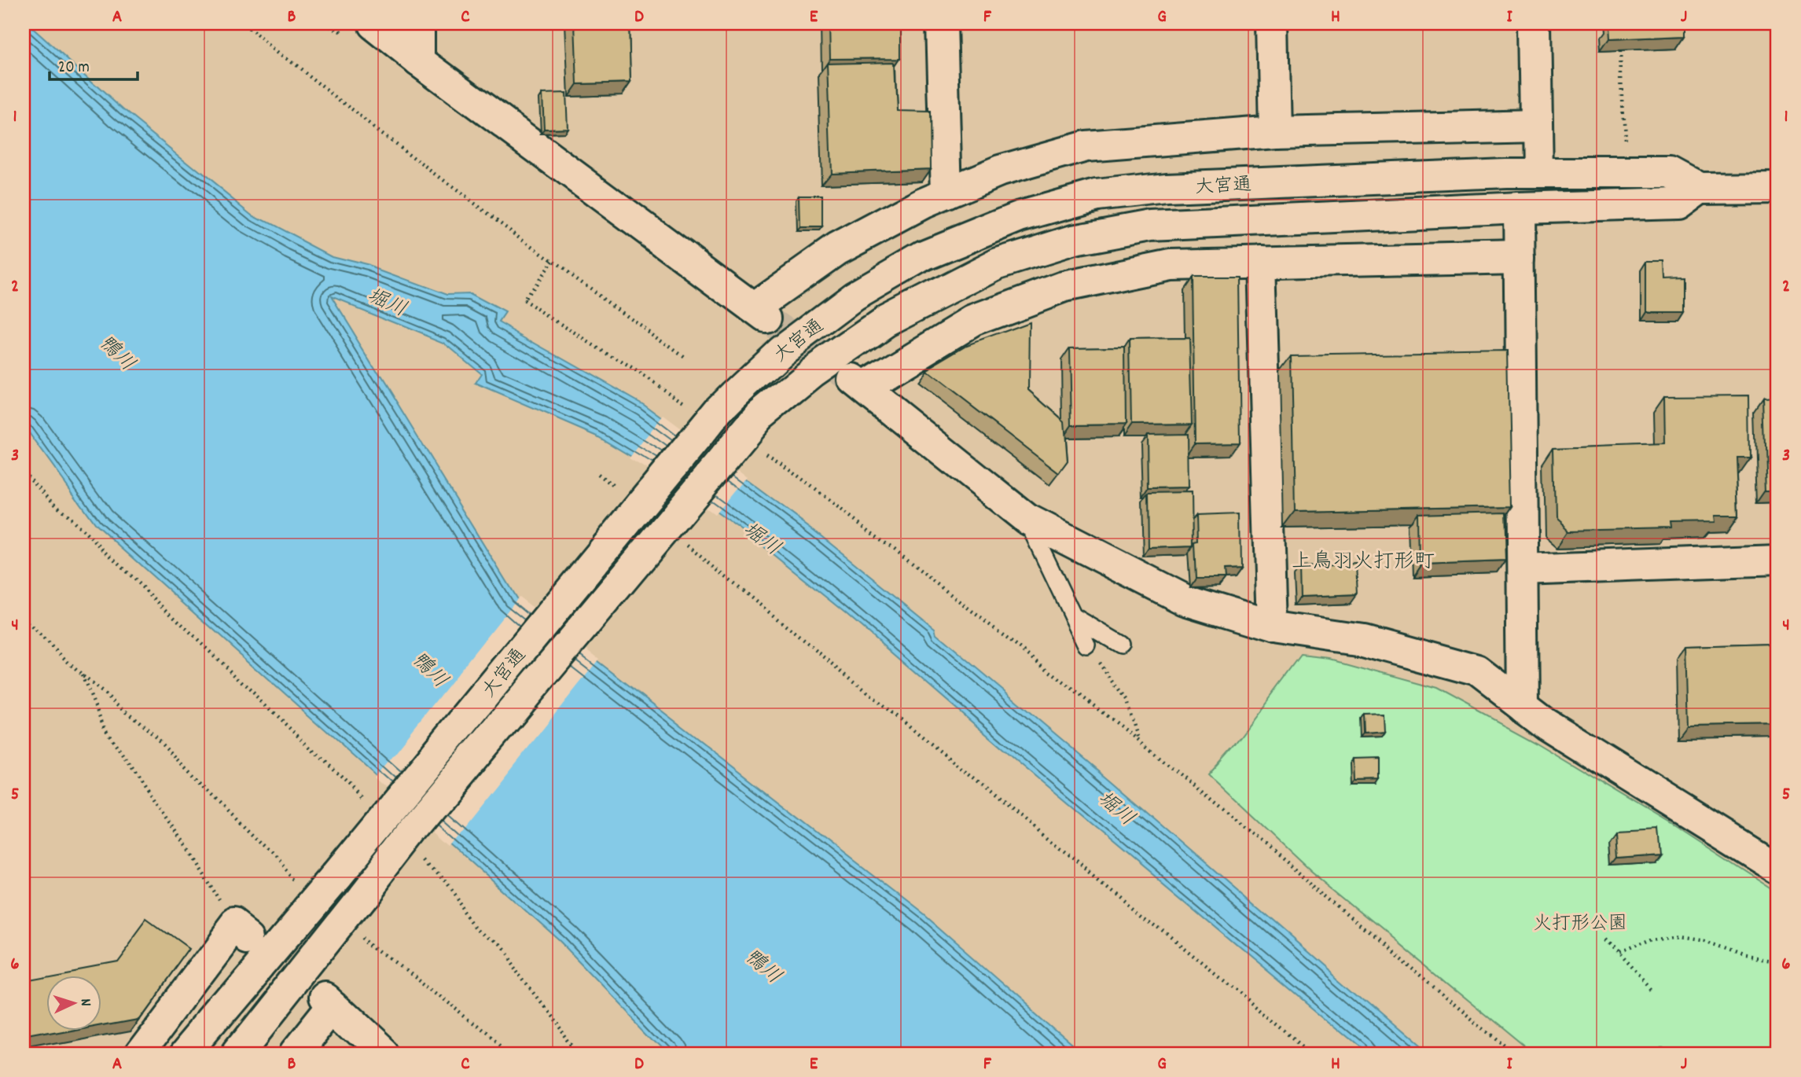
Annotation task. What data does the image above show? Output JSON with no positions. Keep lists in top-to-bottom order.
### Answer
{
  "streets": {
    "street": ["大宮通"]
  },
  "districts": ["上鳥羽火打形町"],
  "water": ["堀川", "鴨川"],
  "parks": ["火打形公園"],
  "scale_bar": "20 m",
  "north": "right",
  "grid": {
    "columns": [
      "A",
      "B",
      "C",
      "D",
      "E",
      "F",
      "G",
      "H",
      "I",
      "J"
    ],
    "rows": [
      "1",
      "2",
      "3",
      "4",
      "5",
      "6"
    ]
  }
}
